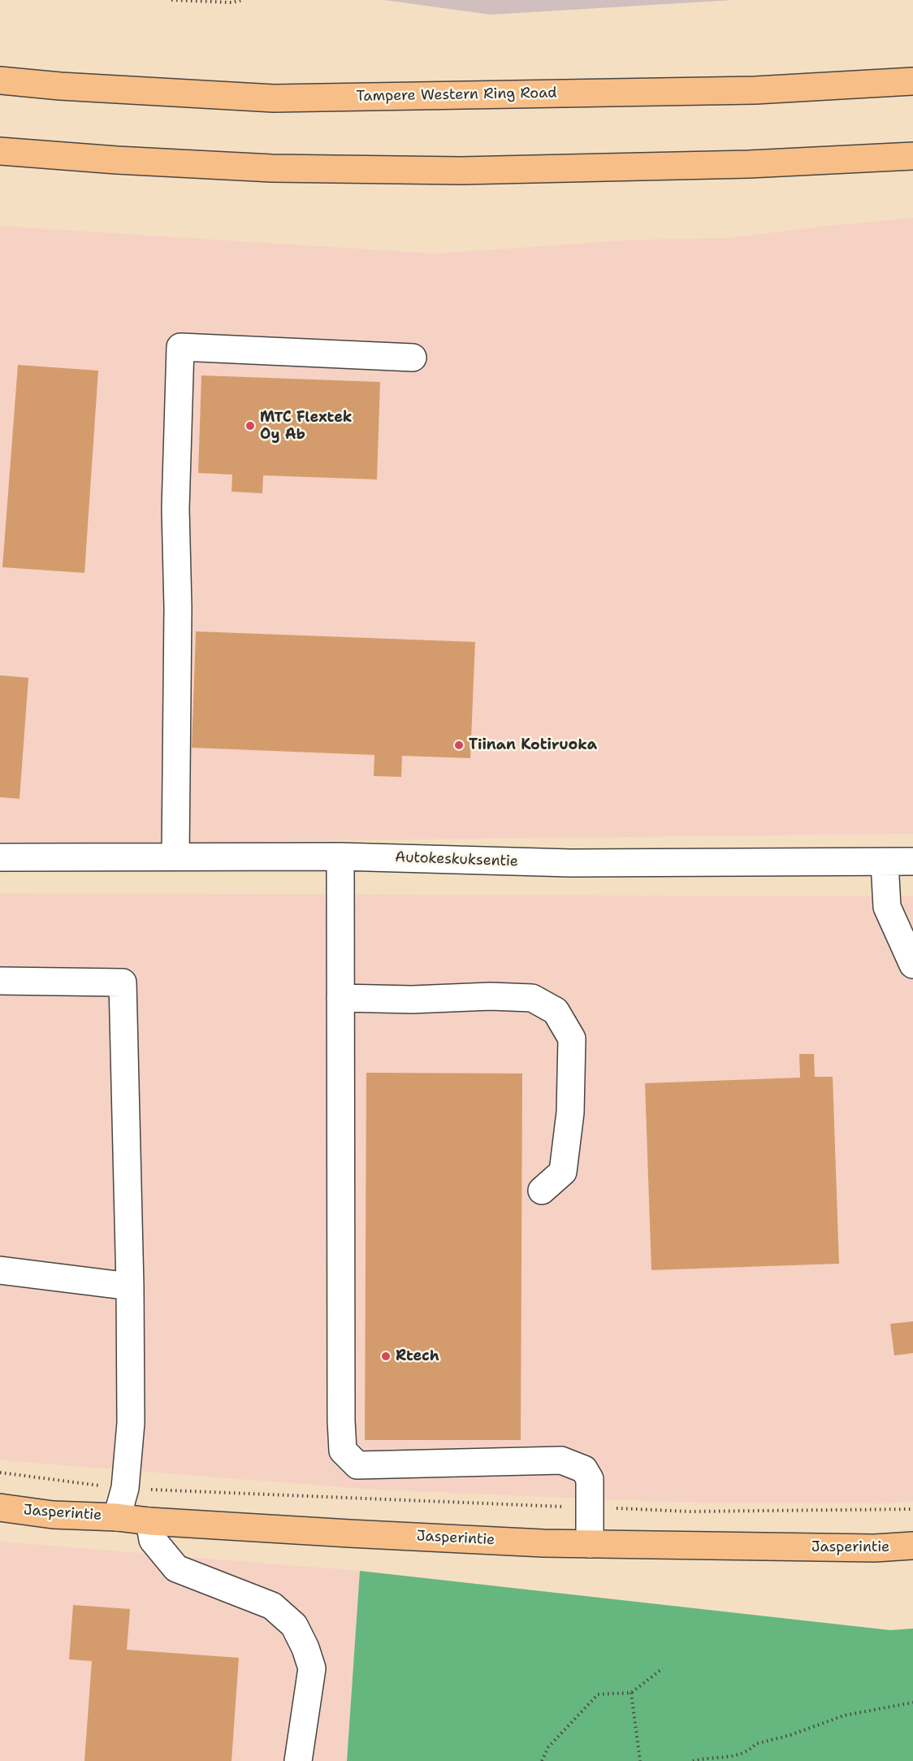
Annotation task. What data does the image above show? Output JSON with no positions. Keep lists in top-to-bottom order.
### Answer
{
  "streets": {
    "main road": ["Tampere Western Ring Road", "Jasperintie"],
    "street": ["Autokeskuksentie"]
  },
  "places": ["MTC Flextek Oy Ab", "Tiinan Kotiruoka", "Rtech"]
}
